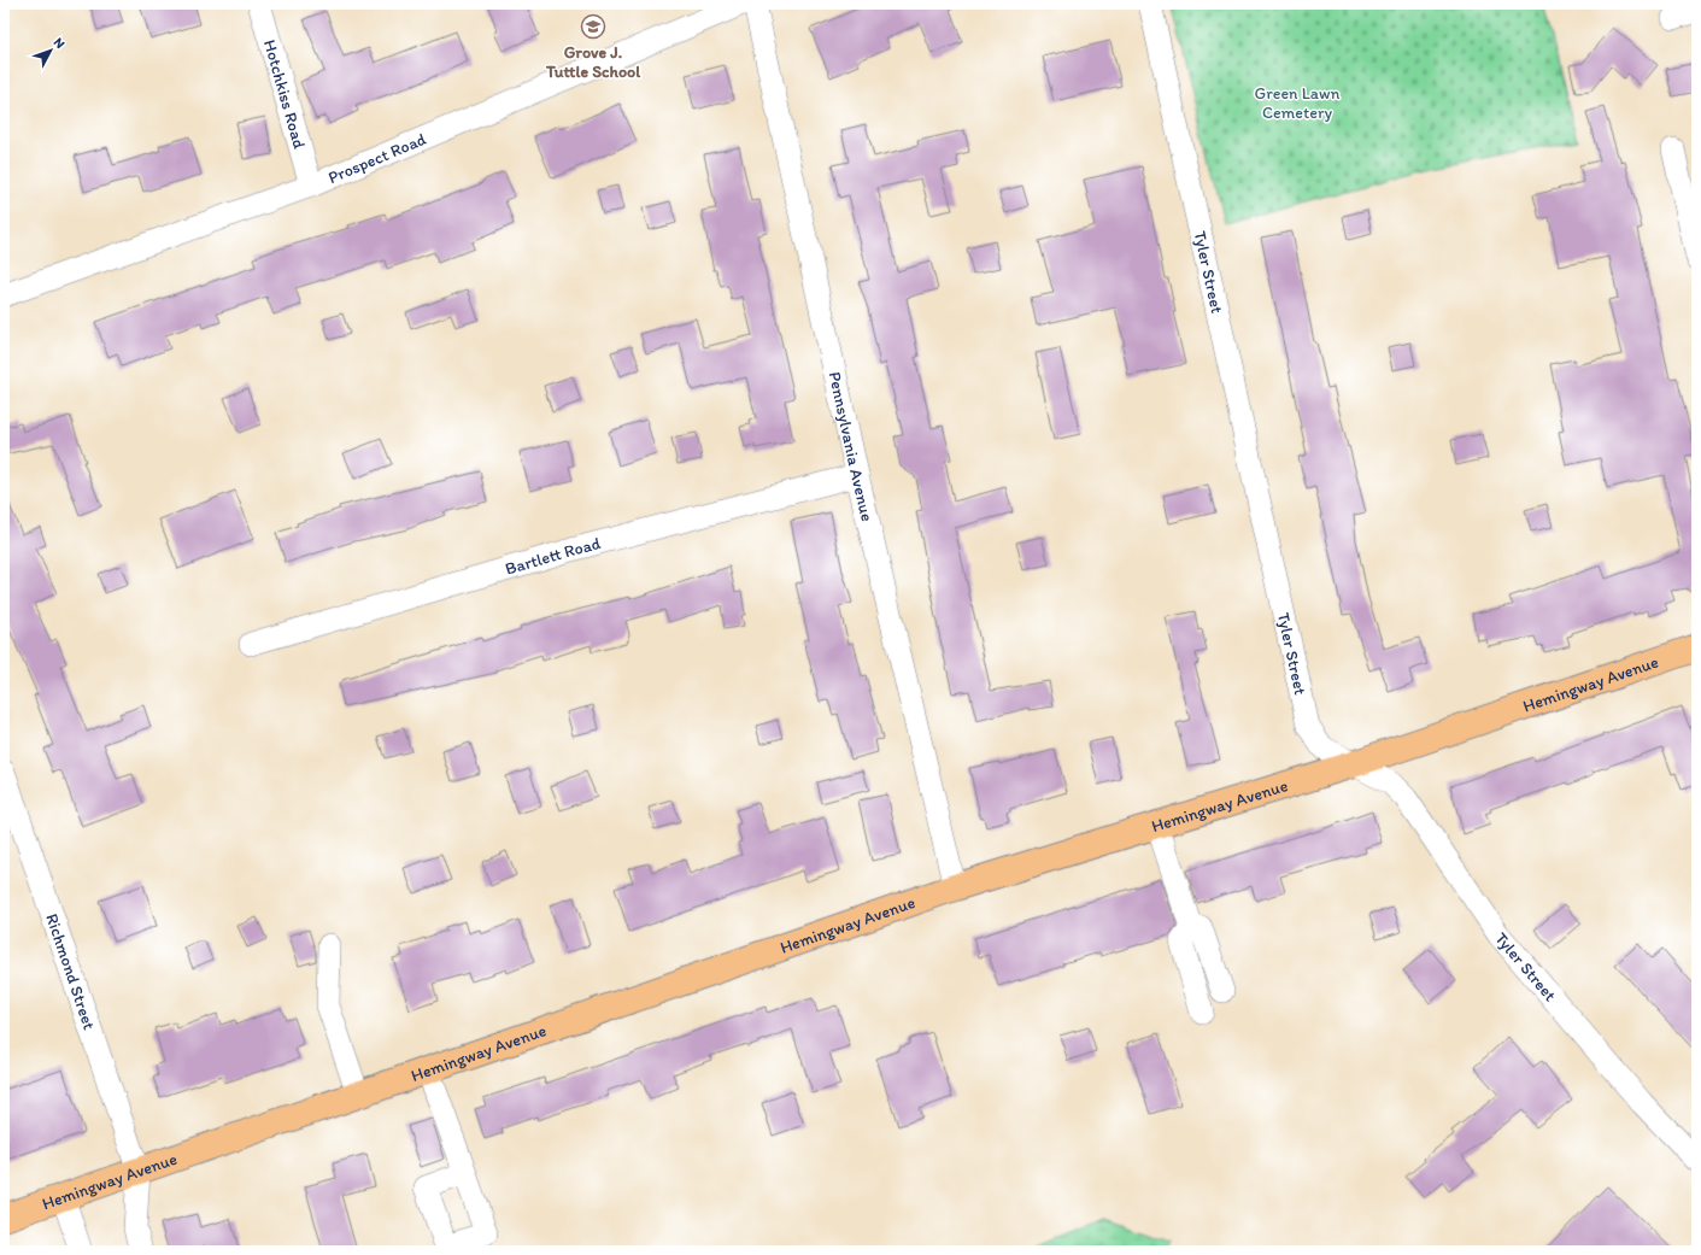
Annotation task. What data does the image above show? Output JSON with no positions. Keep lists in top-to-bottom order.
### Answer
{
  "streets": {
    "main road": ["Hemingway Avenue"],
    "street": [
      "Hotchkiss Road",
      "Prospect Road",
      "Tyler Street",
      "Pennsylvania Avenue",
      "Bartlett Road",
      "Richmond Street"
    ]
  },
  "crossings": [
    ["Hotchkiss Road", "Prospect Road"],
    ["Tyler Street", "Hemingway Avenue"],
    ["Pennsylvania Avenue", "Bartlett Road"],
    ["Pennsylvania Avenue", "Hemingway Avenue"],
    ["Hemingway Avenue", "Richmond Street"]
  ],
  "parks": ["Green Lawn Cemetery"],
  "places": {
    "school or university": ["Grove J. Tuttle School"]
  },
  "north": "top right"
}
